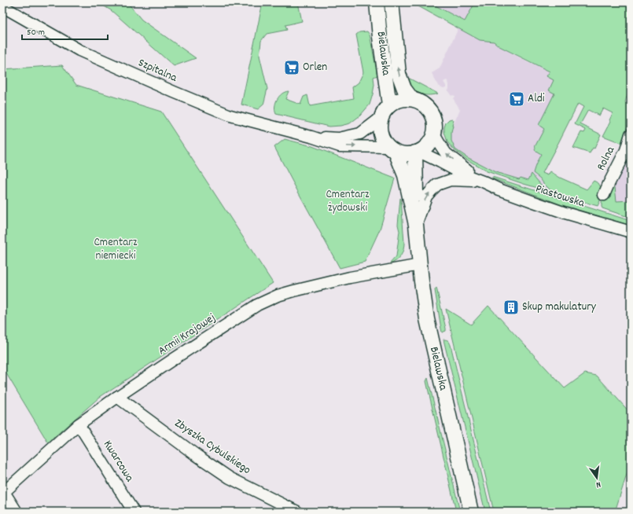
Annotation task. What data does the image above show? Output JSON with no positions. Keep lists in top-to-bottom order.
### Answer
{
  "streets": {
    "main road": ["Bielawska"],
    "street": [
      "Szpitalna",
      "Rolna",
      "Piastowska",
      "Armii Krajowej",
      "Zbyszka Cybulskiego",
      "Kwarcowa"
    ]
  },
  "crossings": [
    ["Bielawska", "Szpitalna"],
    ["Bielawska", "Piastowska"],
    ["Bielawska", "Armii Krajowej"],
    ["Szpitalna", "Piastowska"],
    ["Armii Krajowej", "Zbyszka Cybulskiego"],
    ["Armii Krajowej", "Kwarcowa"]
  ],
  "parks": ["Cmentarz żydowski", "Cmentarz niemiecki"],
  "places": {
    "supermarket": ["Orlen", "Aldi"],
    "building": ["Skup makulatury"]
  },
  "scale_bar": "50 m",
  "north": "bottom"
}
